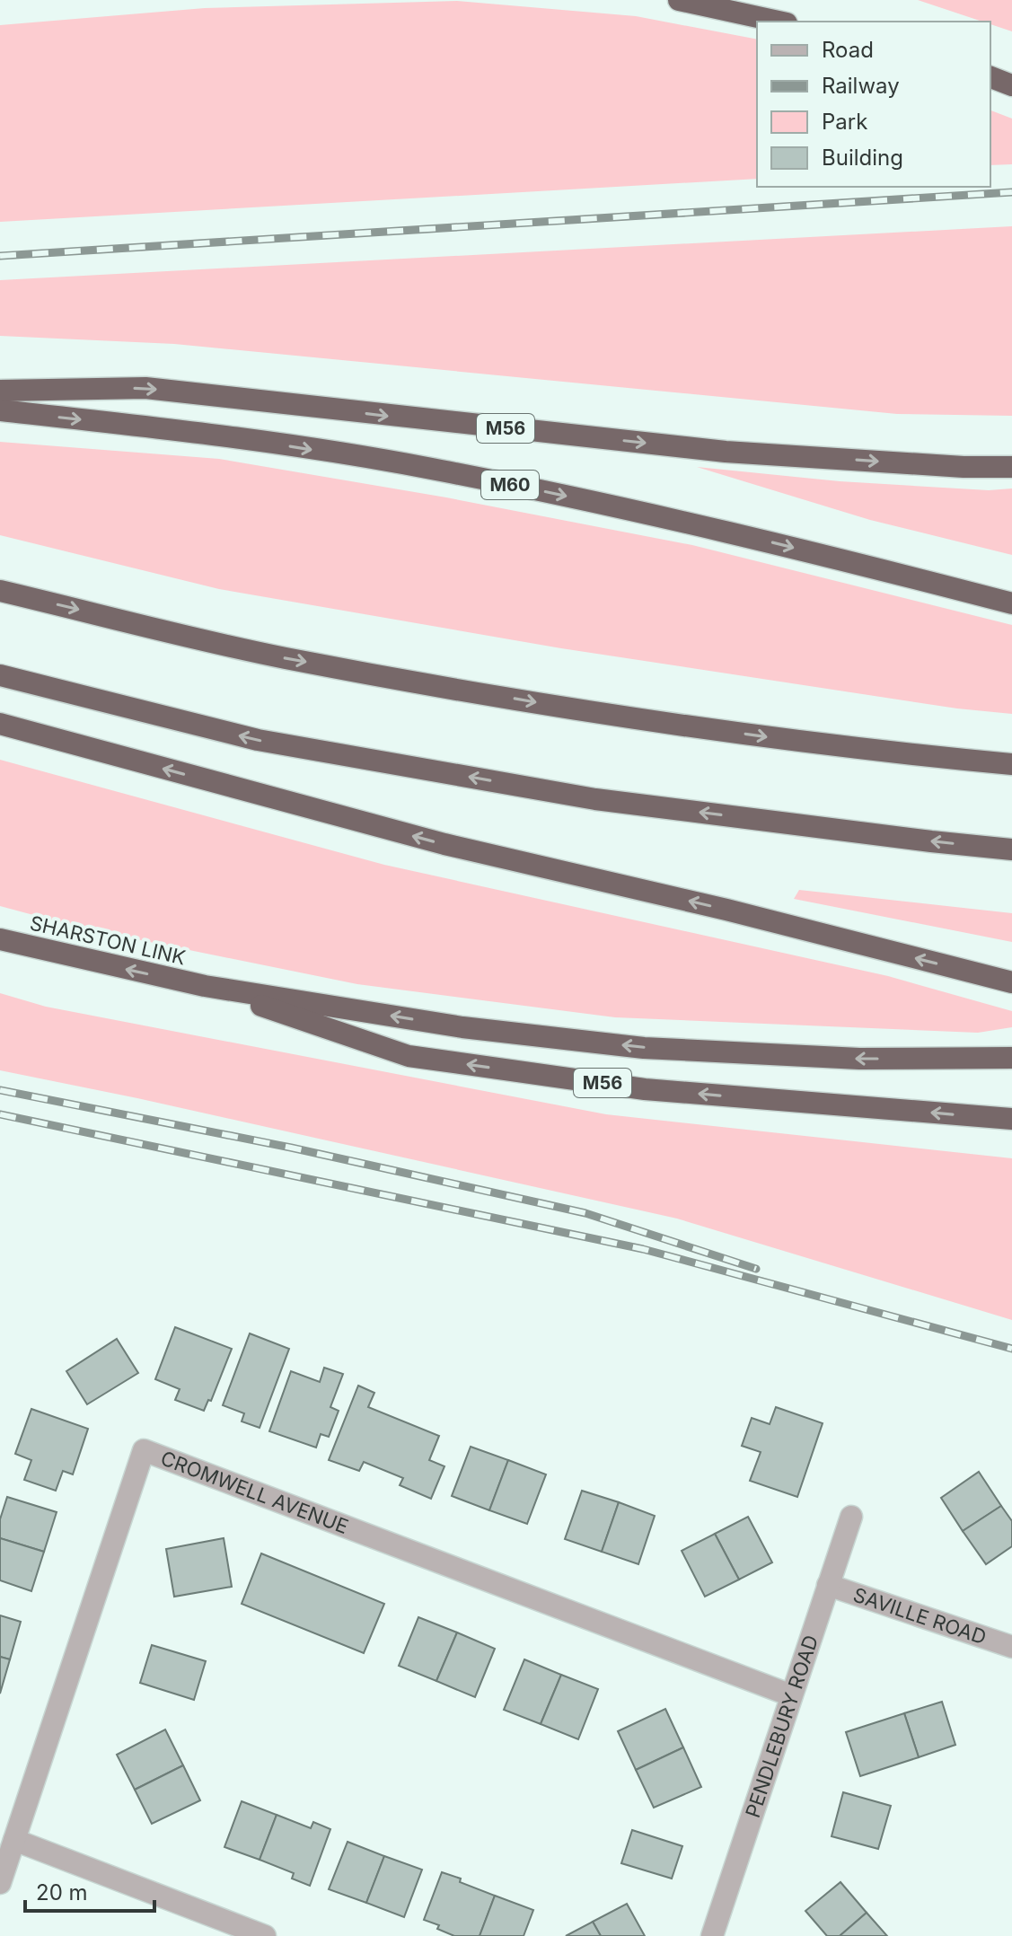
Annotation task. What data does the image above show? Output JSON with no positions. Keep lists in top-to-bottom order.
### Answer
{
  "streets": {
    "highway": ["M56", "M60", "SHARSTON LINK"],
    "street": ["CROMWELL AVENUE", "SAVILLE ROAD", "PENDLEBURY ROAD"]
  },
  "crossings": [
    ["M56", "SHARSTON LINK"],
    ["CROMWELL AVENUE", "PENDLEBURY ROAD"],
    ["SAVILLE ROAD", "PENDLEBURY ROAD"]
  ],
  "one_way": ["SHARSTON LINK"],
  "legend": [
    "Road",
    "Railway",
    "Park",
    "Building"
  ],
  "scale_bar": "20 m"
}
